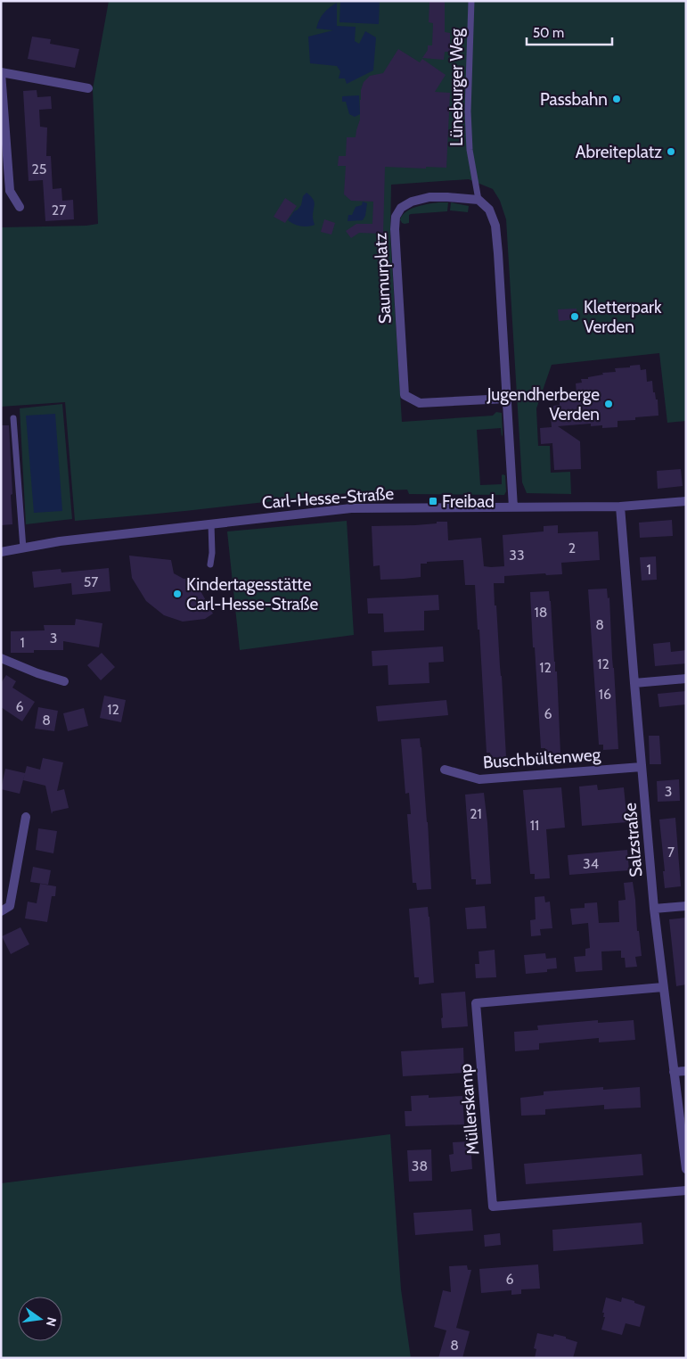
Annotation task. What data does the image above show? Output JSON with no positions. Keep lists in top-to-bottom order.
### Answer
{
  "streets": {
    "street": [
      "Saumurplatz",
      "Carl-Hesse-Straße",
      "Buschbültenweg",
      "Salzstraße",
      "Müllerskamp"
    ],
    "lane": ["Lüneburger Weg"]
  },
  "crossings": [
    ["Lüneburger Weg", "Saumurplatz"],
    ["Carl-Hesse-Straße", "Salzstraße"],
    ["Buschbültenweg", "Salzstraße"],
    ["Salzstraße", "Müllerskamp"]
  ],
  "places": {
    "other": [
      "Passbahn",
      "Abreiteplatz",
      "Kletterpark Verden",
      "Jugendherberge Verden",
      "Kindertagesstätte Carl-Hesse-Straße"
    ],
    "transit": ["Freibad"]
  },
  "house_numbers": [
    "25",
    "27",
    "2",
    "33",
    "1",
    "57",
    "18",
    "8",
    "3",
    "1",
    "12",
    "12",
    "16",
    "6",
    "12",
    "6",
    "8",
    "3",
    "21",
    "11",
    "7",
    "34",
    "38",
    "6",
    "8"
  ],
  "scale_bar": "50 m",
  "north": "right"
}
